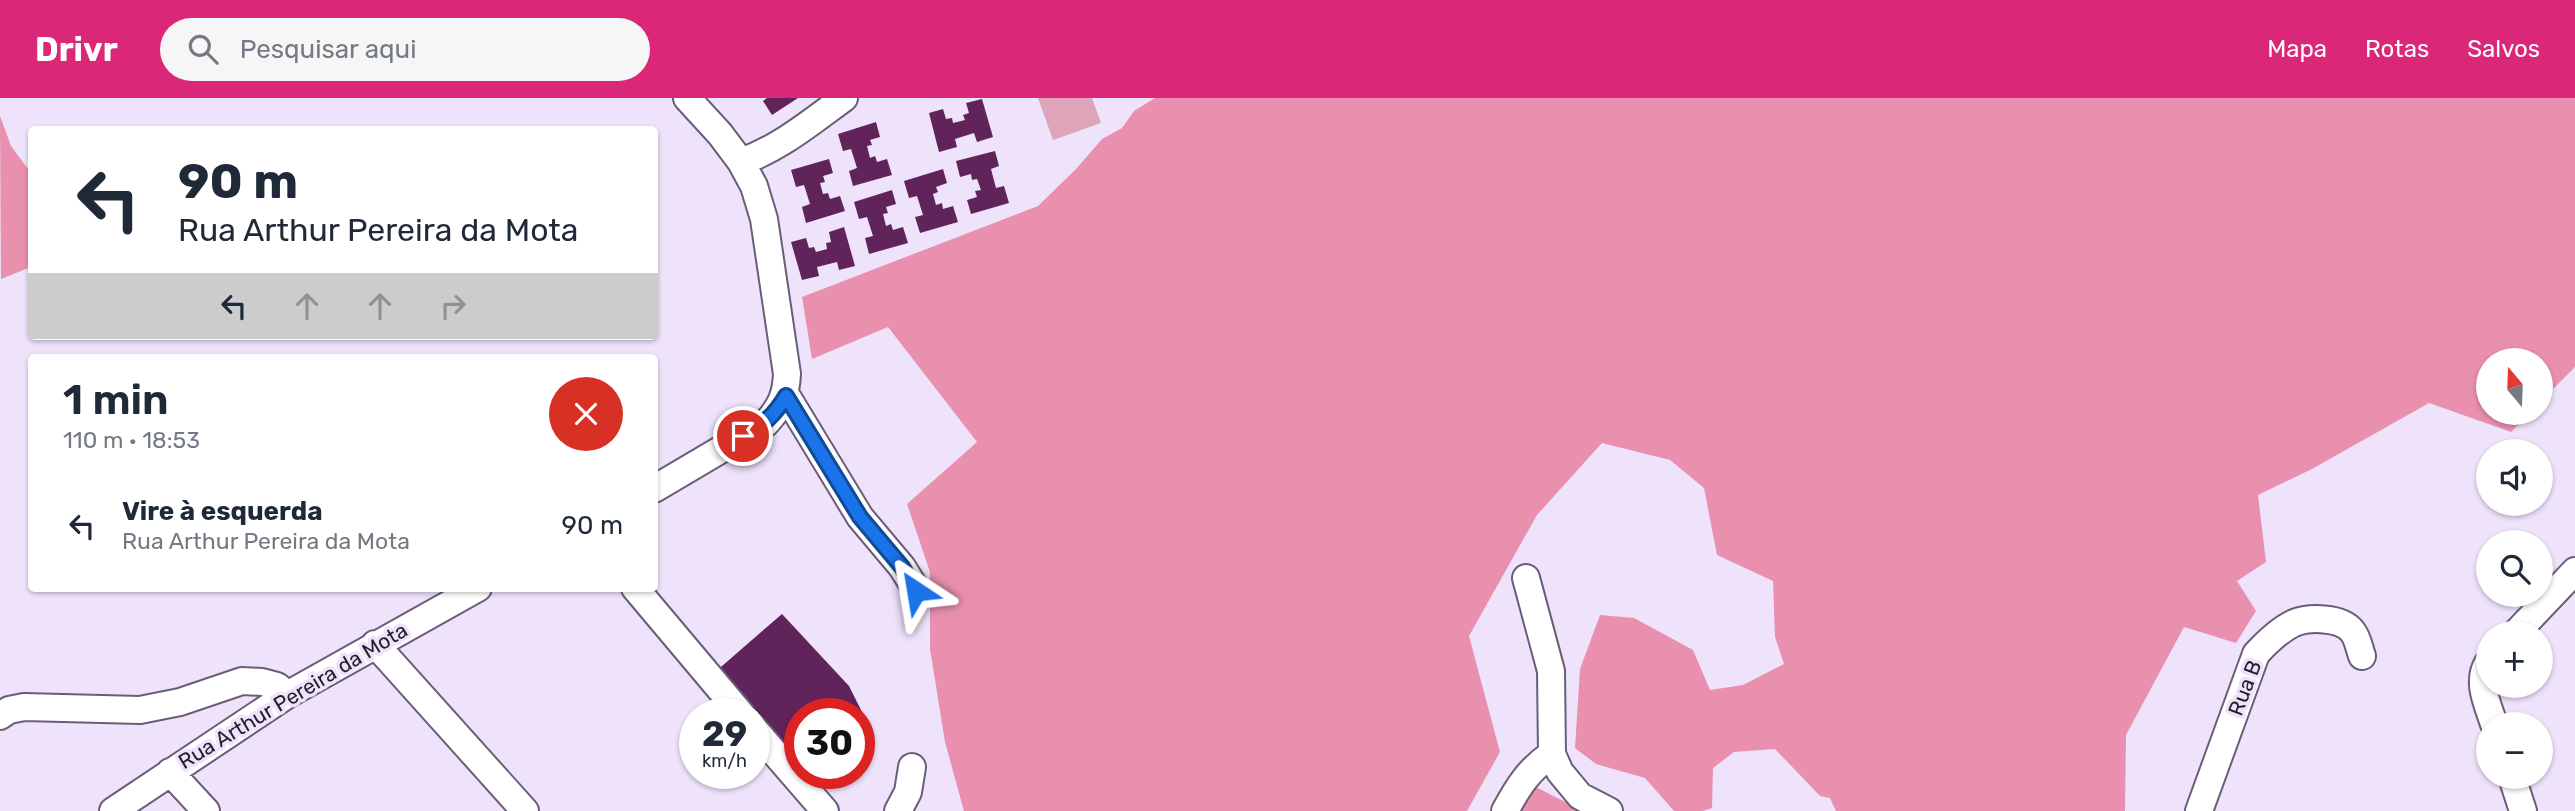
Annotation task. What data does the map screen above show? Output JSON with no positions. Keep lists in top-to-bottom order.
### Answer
{
  "streets": {
    "street": ["Rua B", "Rua Arthur Pereira da Mota"]
  },
  "north": "top",
  "page": {
    "header": "Drivr",
    "search": "Pesquisar aqui",
    "nav": ["Mapa", "Rotas", "Salvos"],
    "turn": ["90 m", "Rua Arthur Pereira da Mota"],
    "map_buttons": ["+", "−"],
    "heading": ["1 min", "110 m · 18:53"],
    "list": [
      {
        "name": "Vire à esquerda",
        "note": "Rua Arthur Pereira da Mota",
        "value": "90 m"
      }
    ],
    "speed": "29 km/h",
    "limit": "30"
  }
}
